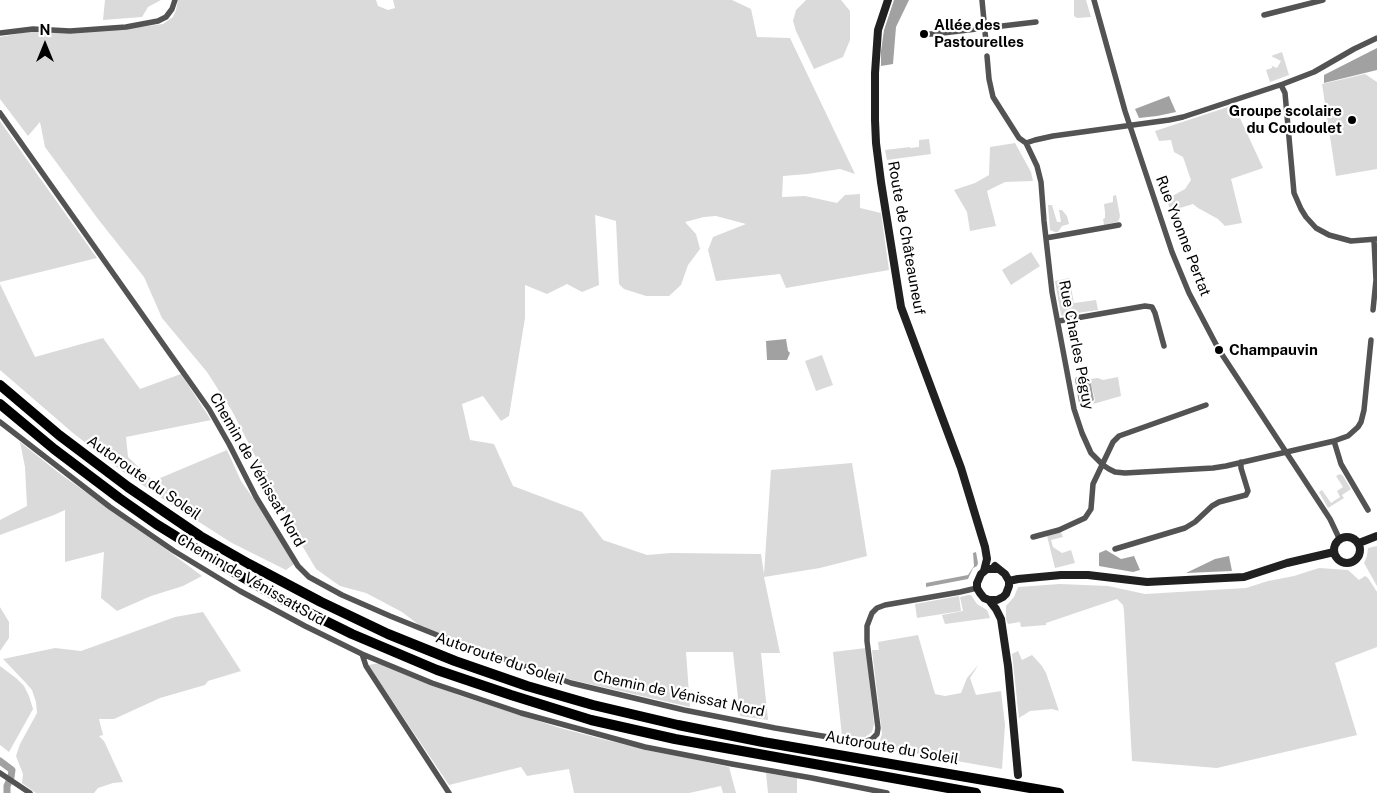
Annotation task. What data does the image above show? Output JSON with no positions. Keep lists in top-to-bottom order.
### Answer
{
  "streets": {
    "highway": ["Autoroute du Soleil"],
    "main road": ["Route de Châteauneuf"],
    "street": [
      "Rue Yvonne Pertat",
      "Rue Charles Péguy",
      "Chemin de Vénissat Nord",
      "Chemin de Vénissat Sud"
    ]
  },
  "places": ["Allée des Pastourelles", "Groupe scolaire du Coudoulet", "Champauvin"],
  "north": "top"
}
